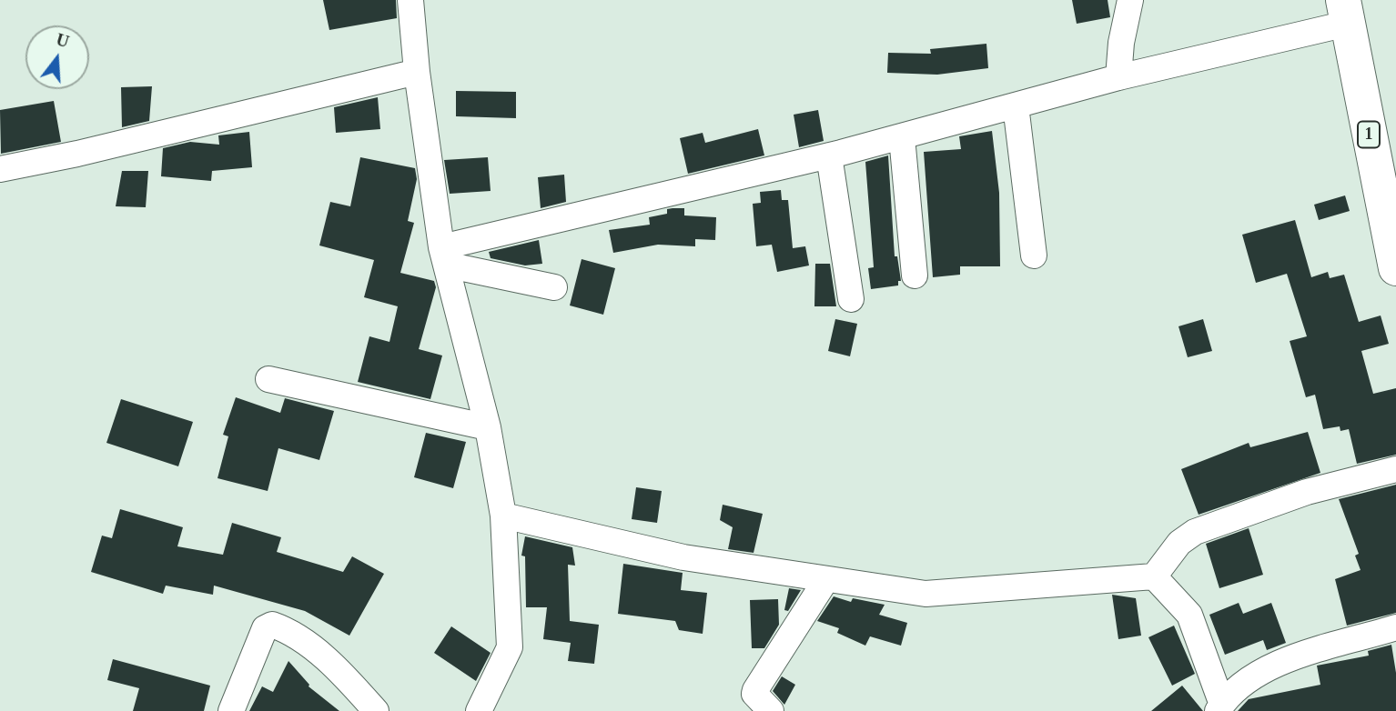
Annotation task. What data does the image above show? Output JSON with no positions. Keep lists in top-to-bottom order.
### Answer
{
  "streets": {
    "highway": ["1"]
  },
  "north": "top"
}
